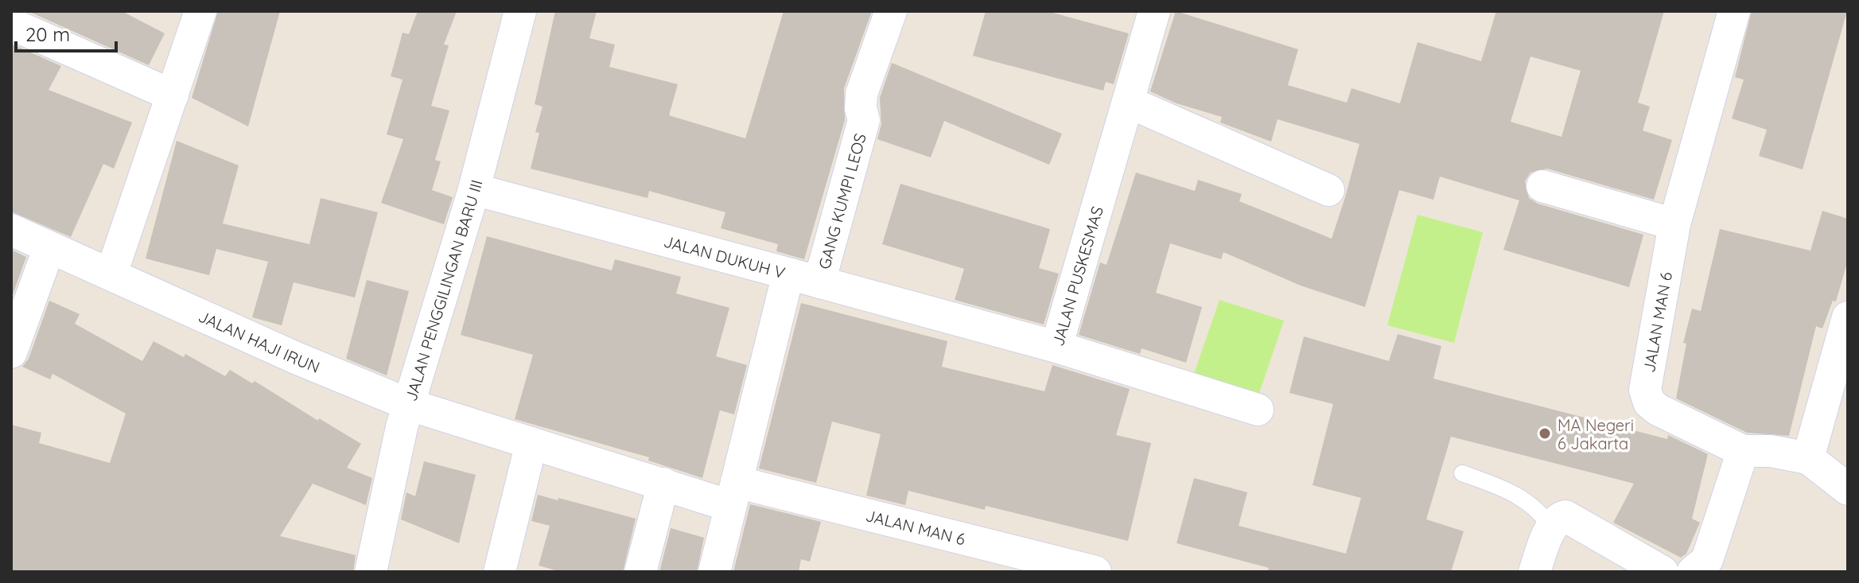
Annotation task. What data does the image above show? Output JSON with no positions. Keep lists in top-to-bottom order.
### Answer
{
  "streets": {
    "street": [
      "GANG KUMPI LEOS",
      "JALAN DUKUH V",
      "JALAN PUSKESMAS",
      "JALAN PENGGILINGAN BARU III",
      "JALAN MAN 6",
      "JALAN HAJI IRUN"
    ]
  },
  "crossings": [
    ["GANG KUMPI LEOS", "JALAN PUSKESMAS"],
    ["JALAN DUKUH V", "JALAN PUSKESMAS"],
    ["JALAN DUKUH V", "JALAN PENGGILINGAN BARU III"],
    ["JALAN DUKUH V", "JALAN MAN 6"],
    ["JALAN PENGGILINGAN BARU III", "JALAN HAJI IRUN"],
    ["JALAN MAN 6", "JALAN HAJI IRUN"]
  ],
  "places": ["MA Negeri 6 Jakarta"],
  "scale_bar": "20 m"
}
